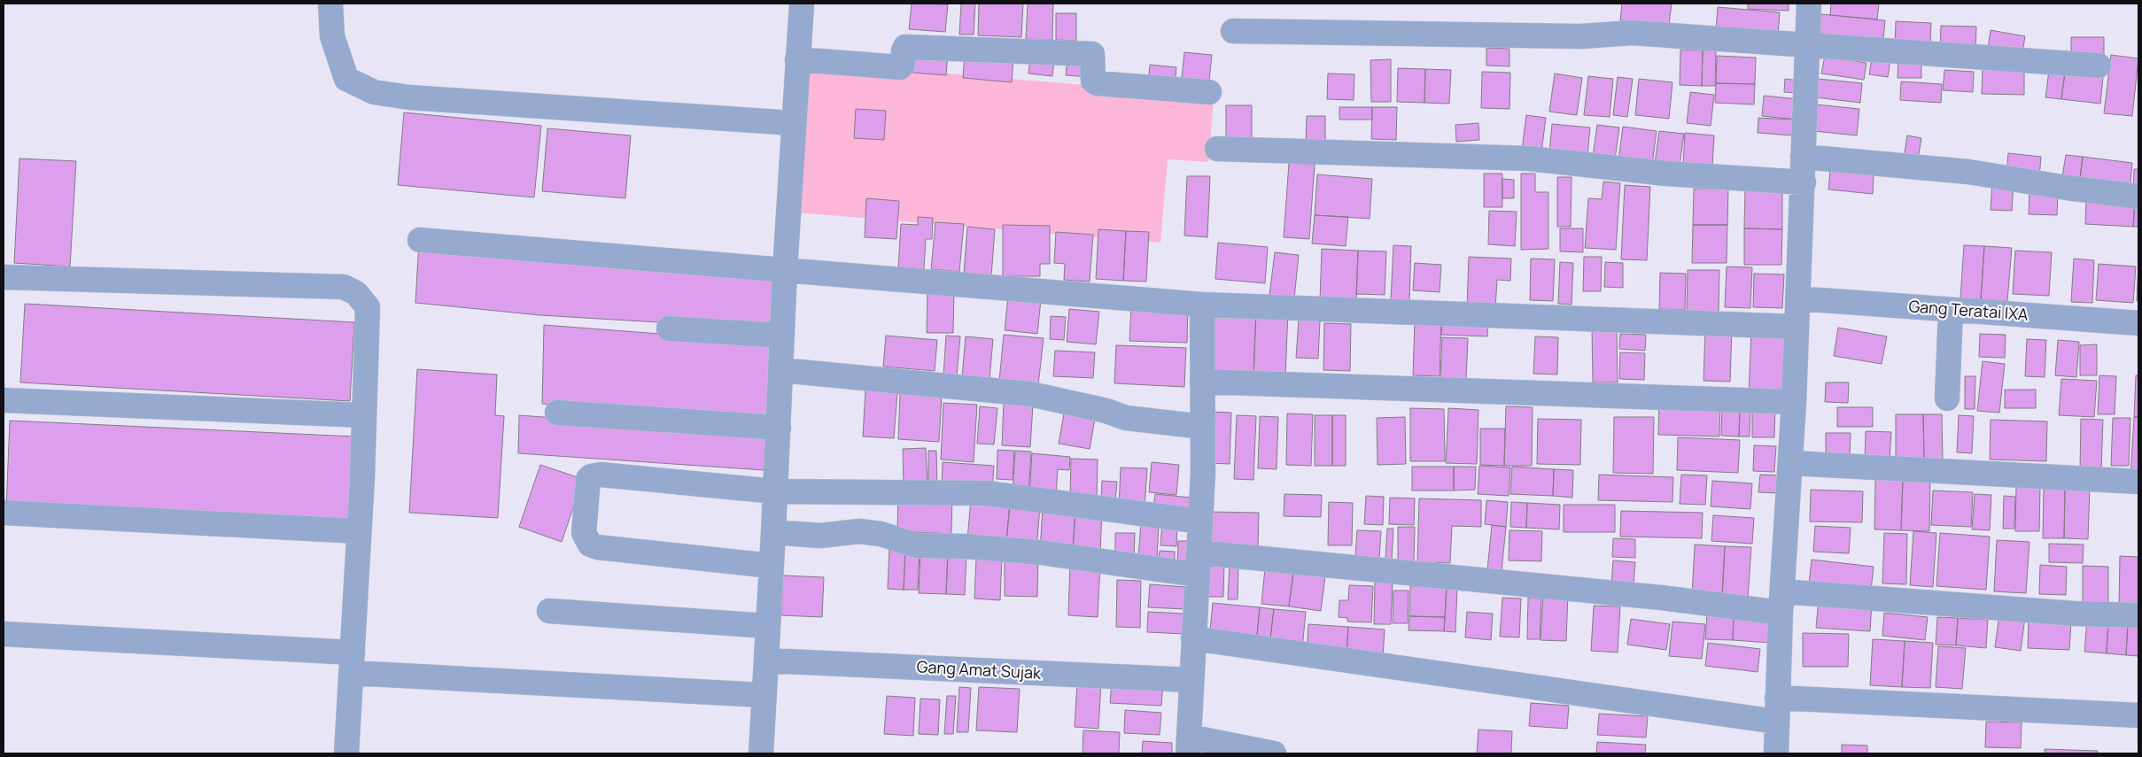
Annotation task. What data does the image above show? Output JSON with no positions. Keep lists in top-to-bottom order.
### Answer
{
  "streets": {
    "street": ["Gang Teratai IXA", "Gang Amat Sujak"]
  }
}
